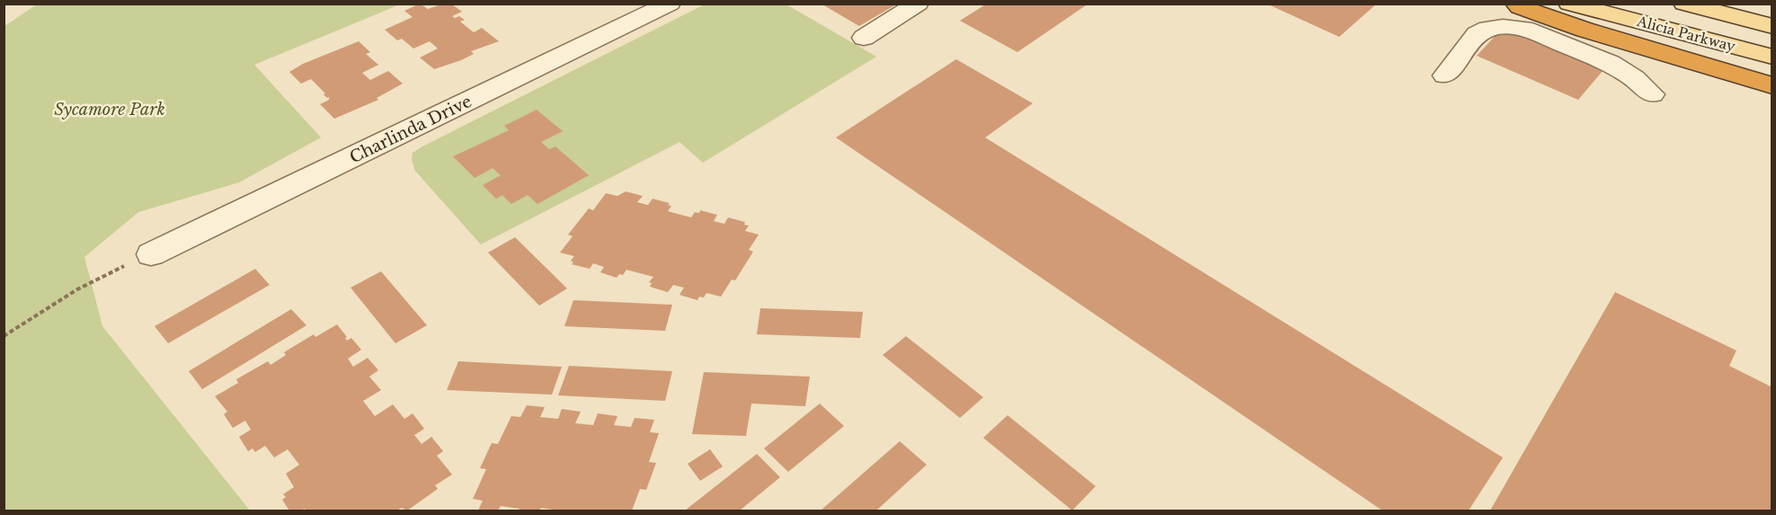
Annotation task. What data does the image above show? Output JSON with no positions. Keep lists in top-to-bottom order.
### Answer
{
  "streets": {
    "main road": ["Alicia Parkway"],
    "street": ["Charlinda Drive"]
  },
  "parks": ["Sycamore Park"]
}
